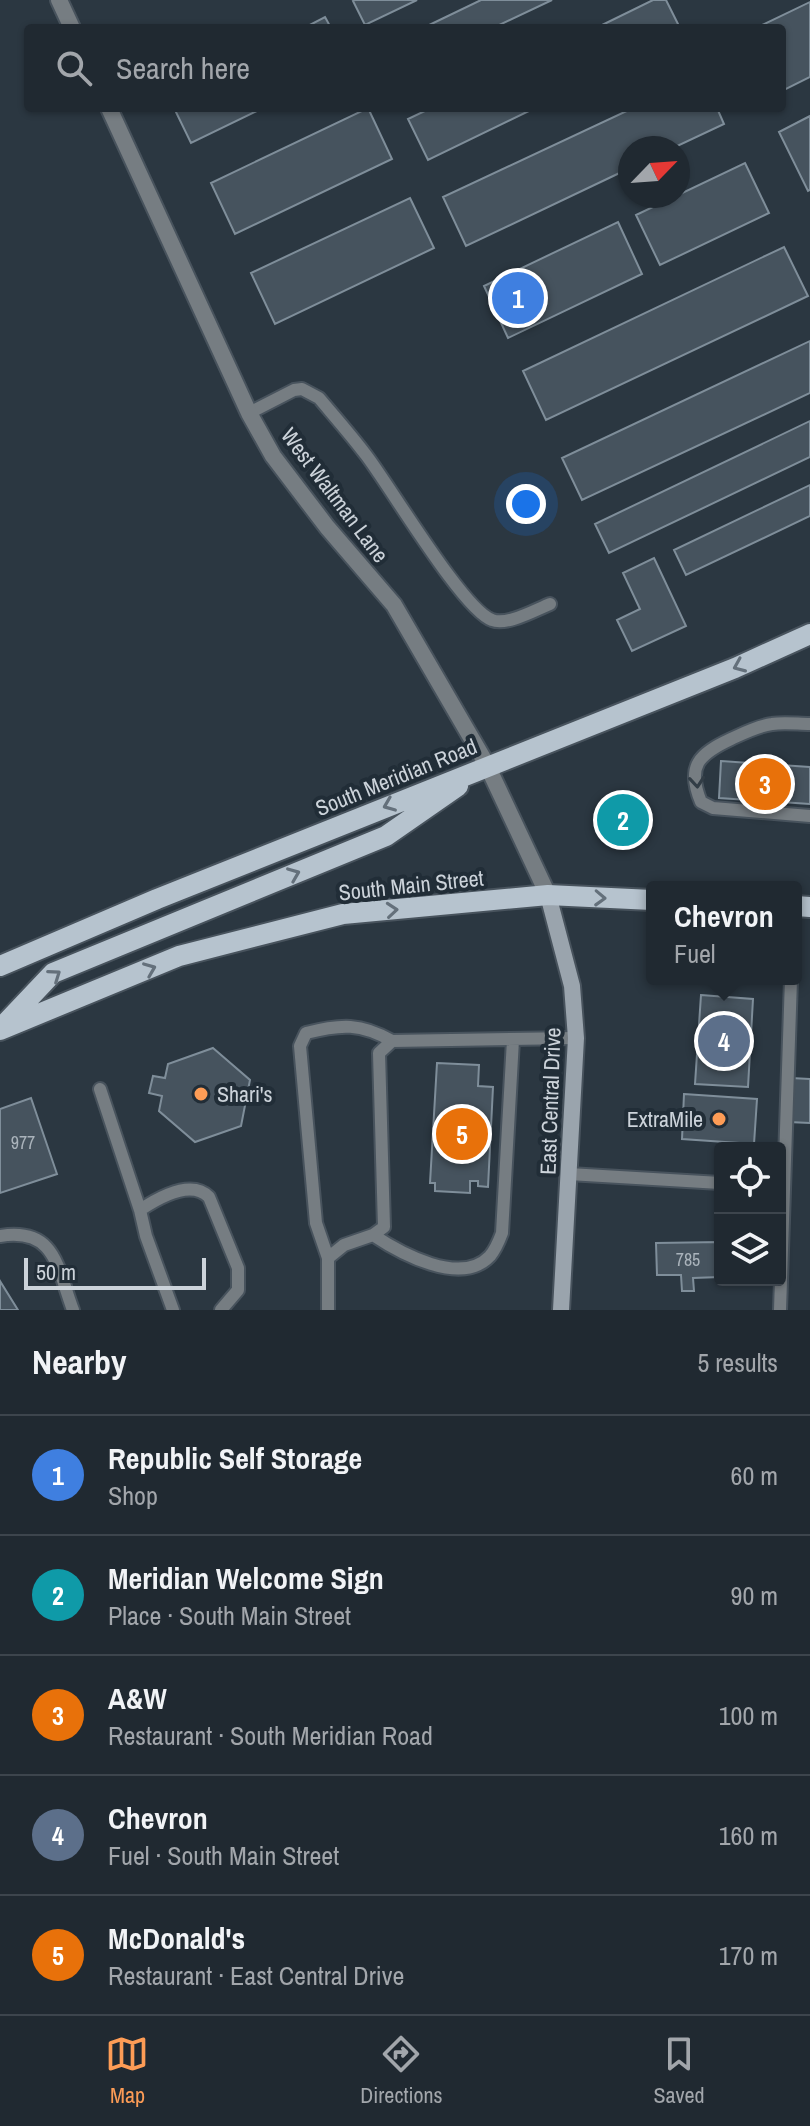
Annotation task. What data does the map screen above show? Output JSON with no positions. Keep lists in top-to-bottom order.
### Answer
{
  "streets": {
    "main road": ["South Meridian Road", "South Main Street"],
    "street": ["West Waltman Lane", "East Central Drive"]
  },
  "crossings": [
    ["West Waltman Lane", "South Meridian Road"],
    ["West Waltman Lane", "South Main Street"],
    ["West Waltman Lane", "East Central Drive"],
    ["South Main Street", "East Central Drive"]
  ],
  "places": ["Shari's", "ExtraMile"],
  "house_numbers": ["977", "785"],
  "scale_bar": "50 m",
  "north": "top right",
  "page": {
    "search": "Search here",
    "pins": [
      "1",
      "3",
      "2",
      "4",
      "5"
    ],
    "popup": ["Chevron", "Fuel"],
    "scale": "50 m",
    "heading": ["Nearby", "5 results"],
    "list": [
      {
        "mark": "1",
        "name": "Republic Self Storage",
        "note": "Shop",
        "value": "60 m"
      },
      {
        "mark": "2",
        "name": "Meridian Welcome Sign",
        "note": "Place · South Main Street",
        "value": "90 m"
      },
      {
        "mark": "3",
        "name": "A&W",
        "note": "Restaurant · South Meridian Road",
        "value": "100 m"
      },
      {
        "mark": "4",
        "name": "Chevron",
        "note": "Fuel · South Main Street",
        "value": "160 m"
      },
      {
        "mark": "5",
        "name": "McDonald's",
        "note": "Restaurant · East Central Drive",
        "value": "170 m"
      }
    ],
    "nav": ["Map", "Directions", "Saved"]
  }
}
